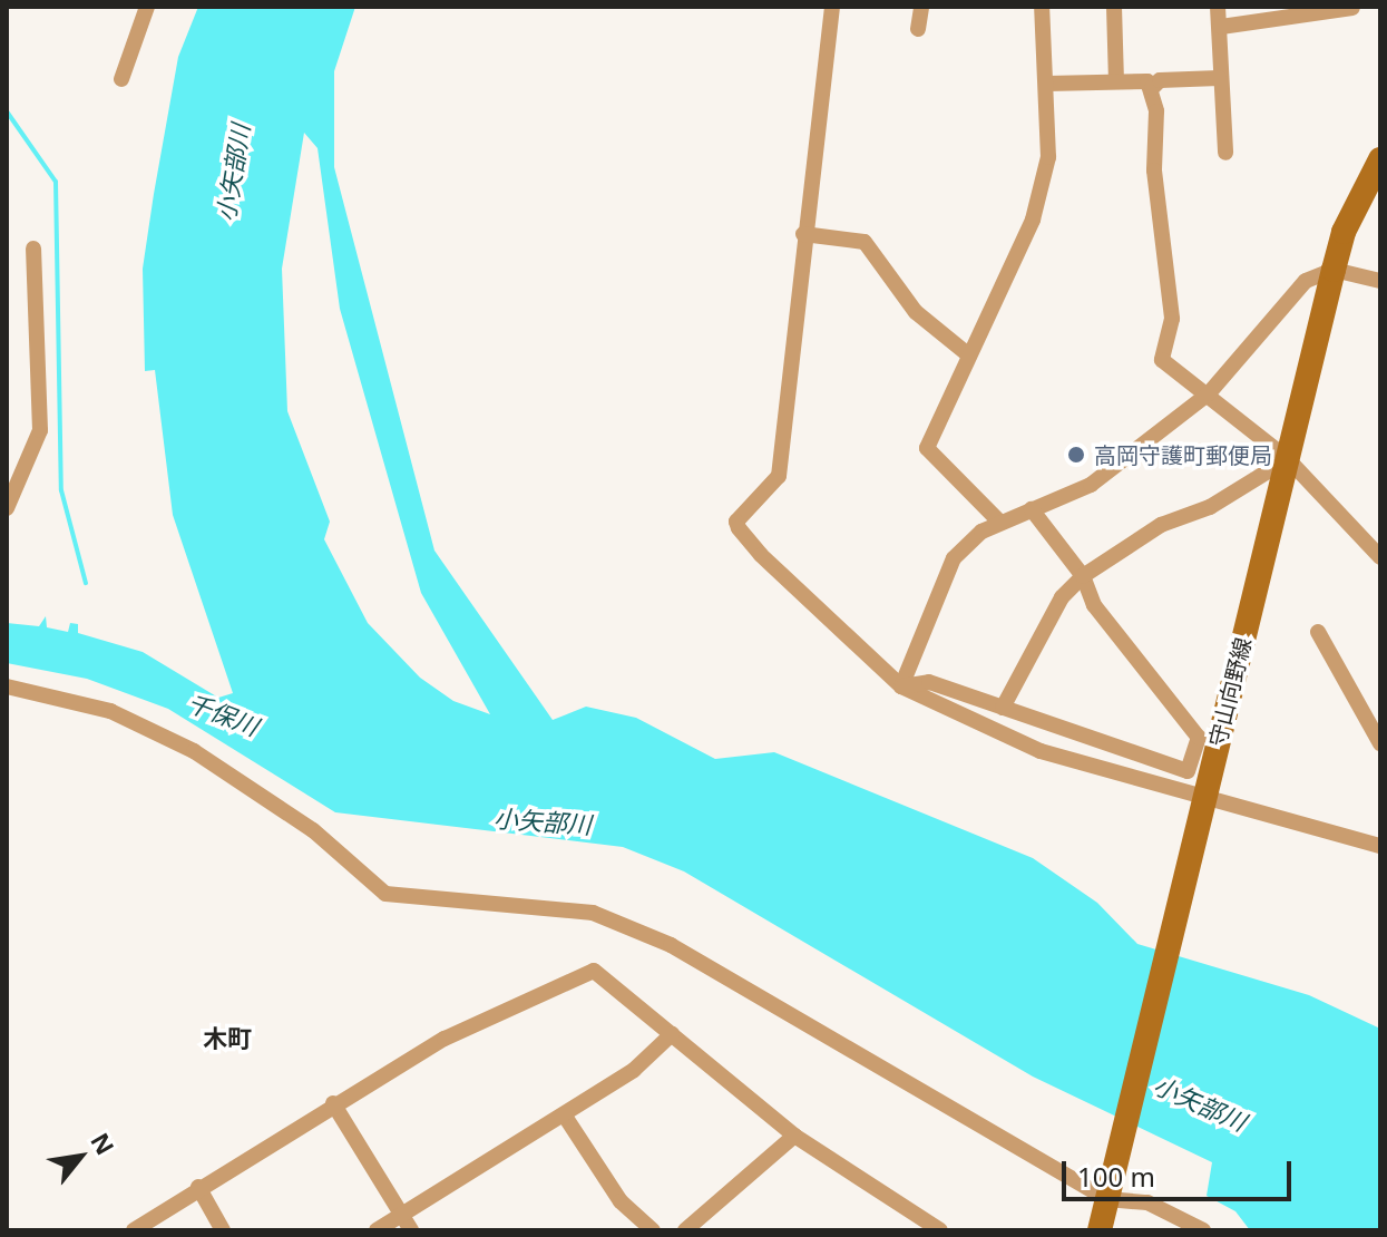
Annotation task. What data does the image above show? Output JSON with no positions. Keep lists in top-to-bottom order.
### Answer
{
  "streets": {
    "main road": ["守山向野線"]
  },
  "districts": ["木町"],
  "water": ["小矢部川", "千保川"],
  "places": ["高岡守護町郵便局"],
  "scale_bar": "100 m",
  "north": "top right"
}
